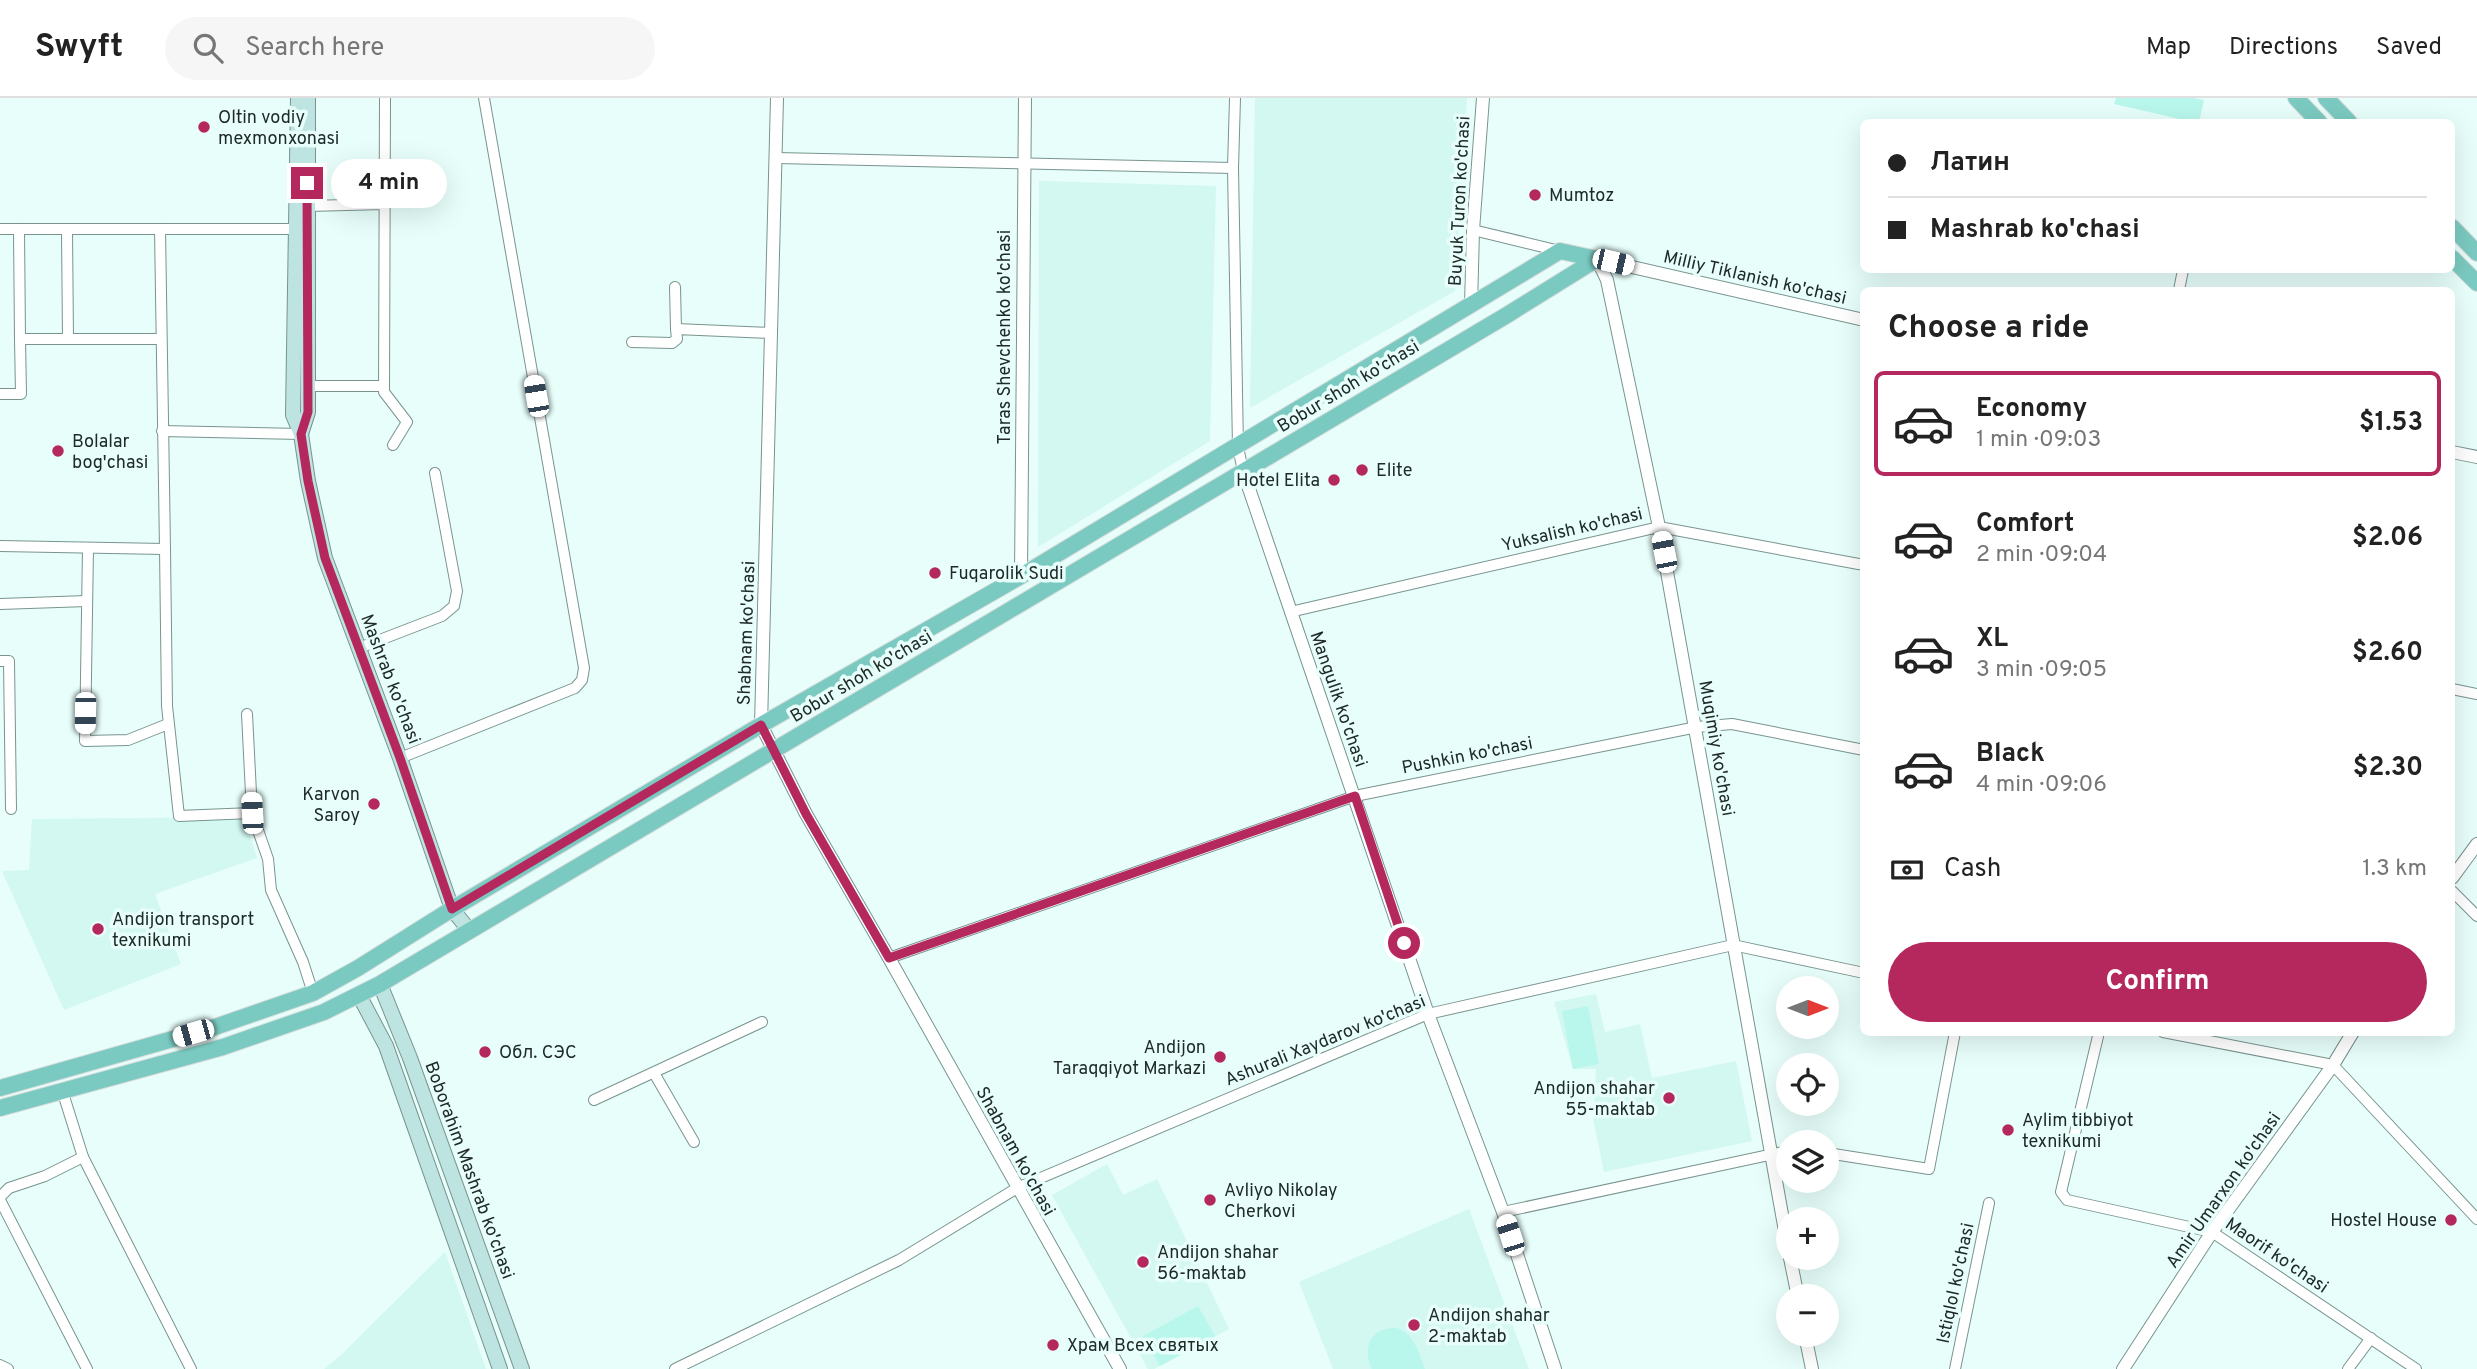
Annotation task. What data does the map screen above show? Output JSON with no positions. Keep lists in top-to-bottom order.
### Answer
{
  "streets": {
    "main road": ["Bobur shoh ko'chasi", "Mashrab ko'chasi", "Boborahim Mashrab ko'chasi"],
    "street": [
      "Buyuk Turon ko'chasi",
      "Milliy Tiklanish ko'chasi",
      "Taras Shevchenko ko'chasi",
      "Yuksalish ko'chasi",
      "Shabnam ko'chasi",
      "Mangulik ko'chasi",
      "Muqimiy ko'chasi",
      "Pushkin ko'chasi",
      "Ashurali Xaydarov ko'chasi",
      "Amir Umarxon ko'chasi",
      "Maorif ko'chasi",
      "Istiqlol ko'chasi"
    ]
  },
  "crossings": [
    ["Buyuk Turon ko'chasi", "Bobur shoh ko'chasi"],
    ["Milliy Tiklanish ko'chasi", "Bobur shoh ko'chasi"],
    ["Milliy Tiklanish ko'chasi", "Muqimiy ko'chasi"],
    ["Taras Shevchenko ko'chasi", "Bobur shoh ko'chasi"],
    ["Bobur shoh ko'chasi", "Shabnam ko'chasi"],
    ["Bobur shoh ko'chasi", "Mashrab ko'chasi"],
    ["Bobur shoh ko'chasi", "Mangulik ko'chasi"],
    ["Bobur shoh ko'chasi", "Muqimiy ko'chasi"],
    ["Bobur shoh ko'chasi", "Boborahim Mashrab ko'chasi"],
    ["Yuksalish ko'chasi", "Mangulik ko'chasi"],
    ["Yuksalish ko'chasi", "Muqimiy ko'chasi"],
    ["Shabnam ko'chasi", "Pushkin ko'chasi"],
    ["Shabnam ko'chasi", "Ashurali Xaydarov ko'chasi"],
    ["Mangulik ko'chasi", "Pushkin ko'chasi"],
    ["Mangulik ko'chasi", "Ashurali Xaydarov ko'chasi"],
    ["Muqimiy ko'chasi", "Pushkin ko'chasi"],
    ["Muqimiy ko'chasi", "Ashurali Xaydarov ko'chasi"],
    ["Amir Umarxon ko'chasi", "Maorif ko'chasi"]
  ],
  "places": [
    "Oltin vodiy mexmonxonasi",
    "Mumtoz",
    "Bolalar bog'chasi",
    "Elite",
    "Hotel Elita",
    "Fuqarolik Sudi",
    "Karvon Saroy",
    "Andijon transport texnikumi",
    "Обл. СЭС",
    "Andijon Taraqqiyot Markazi",
    "Andijon shahar 55-maktab",
    "Aylim tibbiyot texnikumi",
    "Avliyo Nikolay Cherkovi",
    "Hostel House",
    "Andijon shahar 56-maktab",
    "Andijon shahar 2-maktab",
    "Храм Всех святых"
  ],
  "north": "right",
  "page": {
    "header": "Swyft",
    "search": "Search here",
    "nav": ["Map", "Directions", "Saved"],
    "banner": ["Латин", "Mashrab ko'chasi"],
    "bubble": "4 min",
    "heading": "Choose a ride",
    "list": [
      {
        "name": "Economy",
        "note": "1 min · 09:03",
        "value": "$1.53"
      },
      {
        "name": "Comfort",
        "note": "2 min · 09:04",
        "value": "$2.06"
      },
      {
        "name": "XL",
        "note": "3 min · 09:05",
        "value": "$2.60"
      },
      {
        "name": "Black",
        "note": "4 min · 09:06",
        "value": "$2.30"
      }
    ],
    "pay": ["Cash", "1.3 km"],
    "buttons": "Confirm",
    "map_buttons": ["+", "−"]
  }
}
